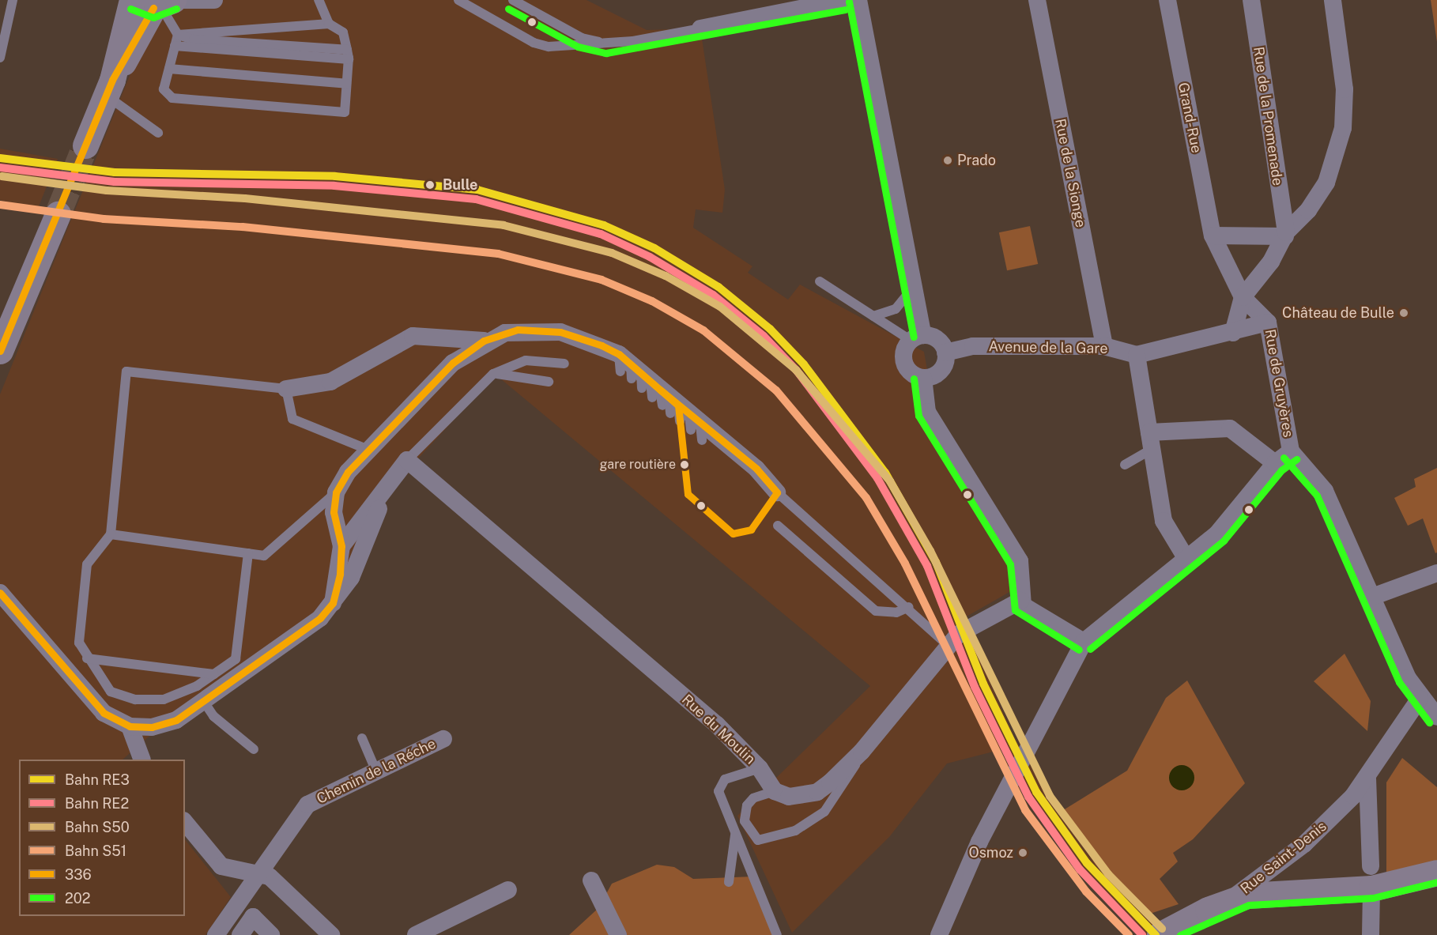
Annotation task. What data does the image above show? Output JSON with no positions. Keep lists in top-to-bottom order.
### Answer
{
  "streets": {
    "main road": ["Rue Saint-Denis"],
    "street": [
      "Rue de la Promenade",
      "Grand-Rue",
      "Rue de la Sionge",
      "Avenue de la Gare",
      "Rue de Gruyères",
      "Rue du Moulin",
      "Chemin de la Réche"
    ]
  },
  "crossings": [
    ["Grand-Rue", "Avenue de la Gare"],
    ["Grand-Rue", "Rue de Gruyères"],
    ["Rue de la Sionge", "Avenue de la Gare"],
    ["Avenue de la Gare", "Rue de Gruyères"],
    ["Rue de Gruyères", "Rue Saint-Denis"]
  ],
  "places": [
    "Prado",
    "Bulle",
    "Château de Bulle",
    "gare routière",
    "Osmoz"
  ],
  "lines": [
    "transit line 202",
    "transit line 336",
    "rail line RE3",
    "rail line RE2",
    "rail line S50",
    "rail line S51"
  ],
  "legend": [
    "Bahn RE3",
    "Bahn RE2",
    "Bahn S50",
    "Bahn S51",
    "336",
    "202"
  ]
}
